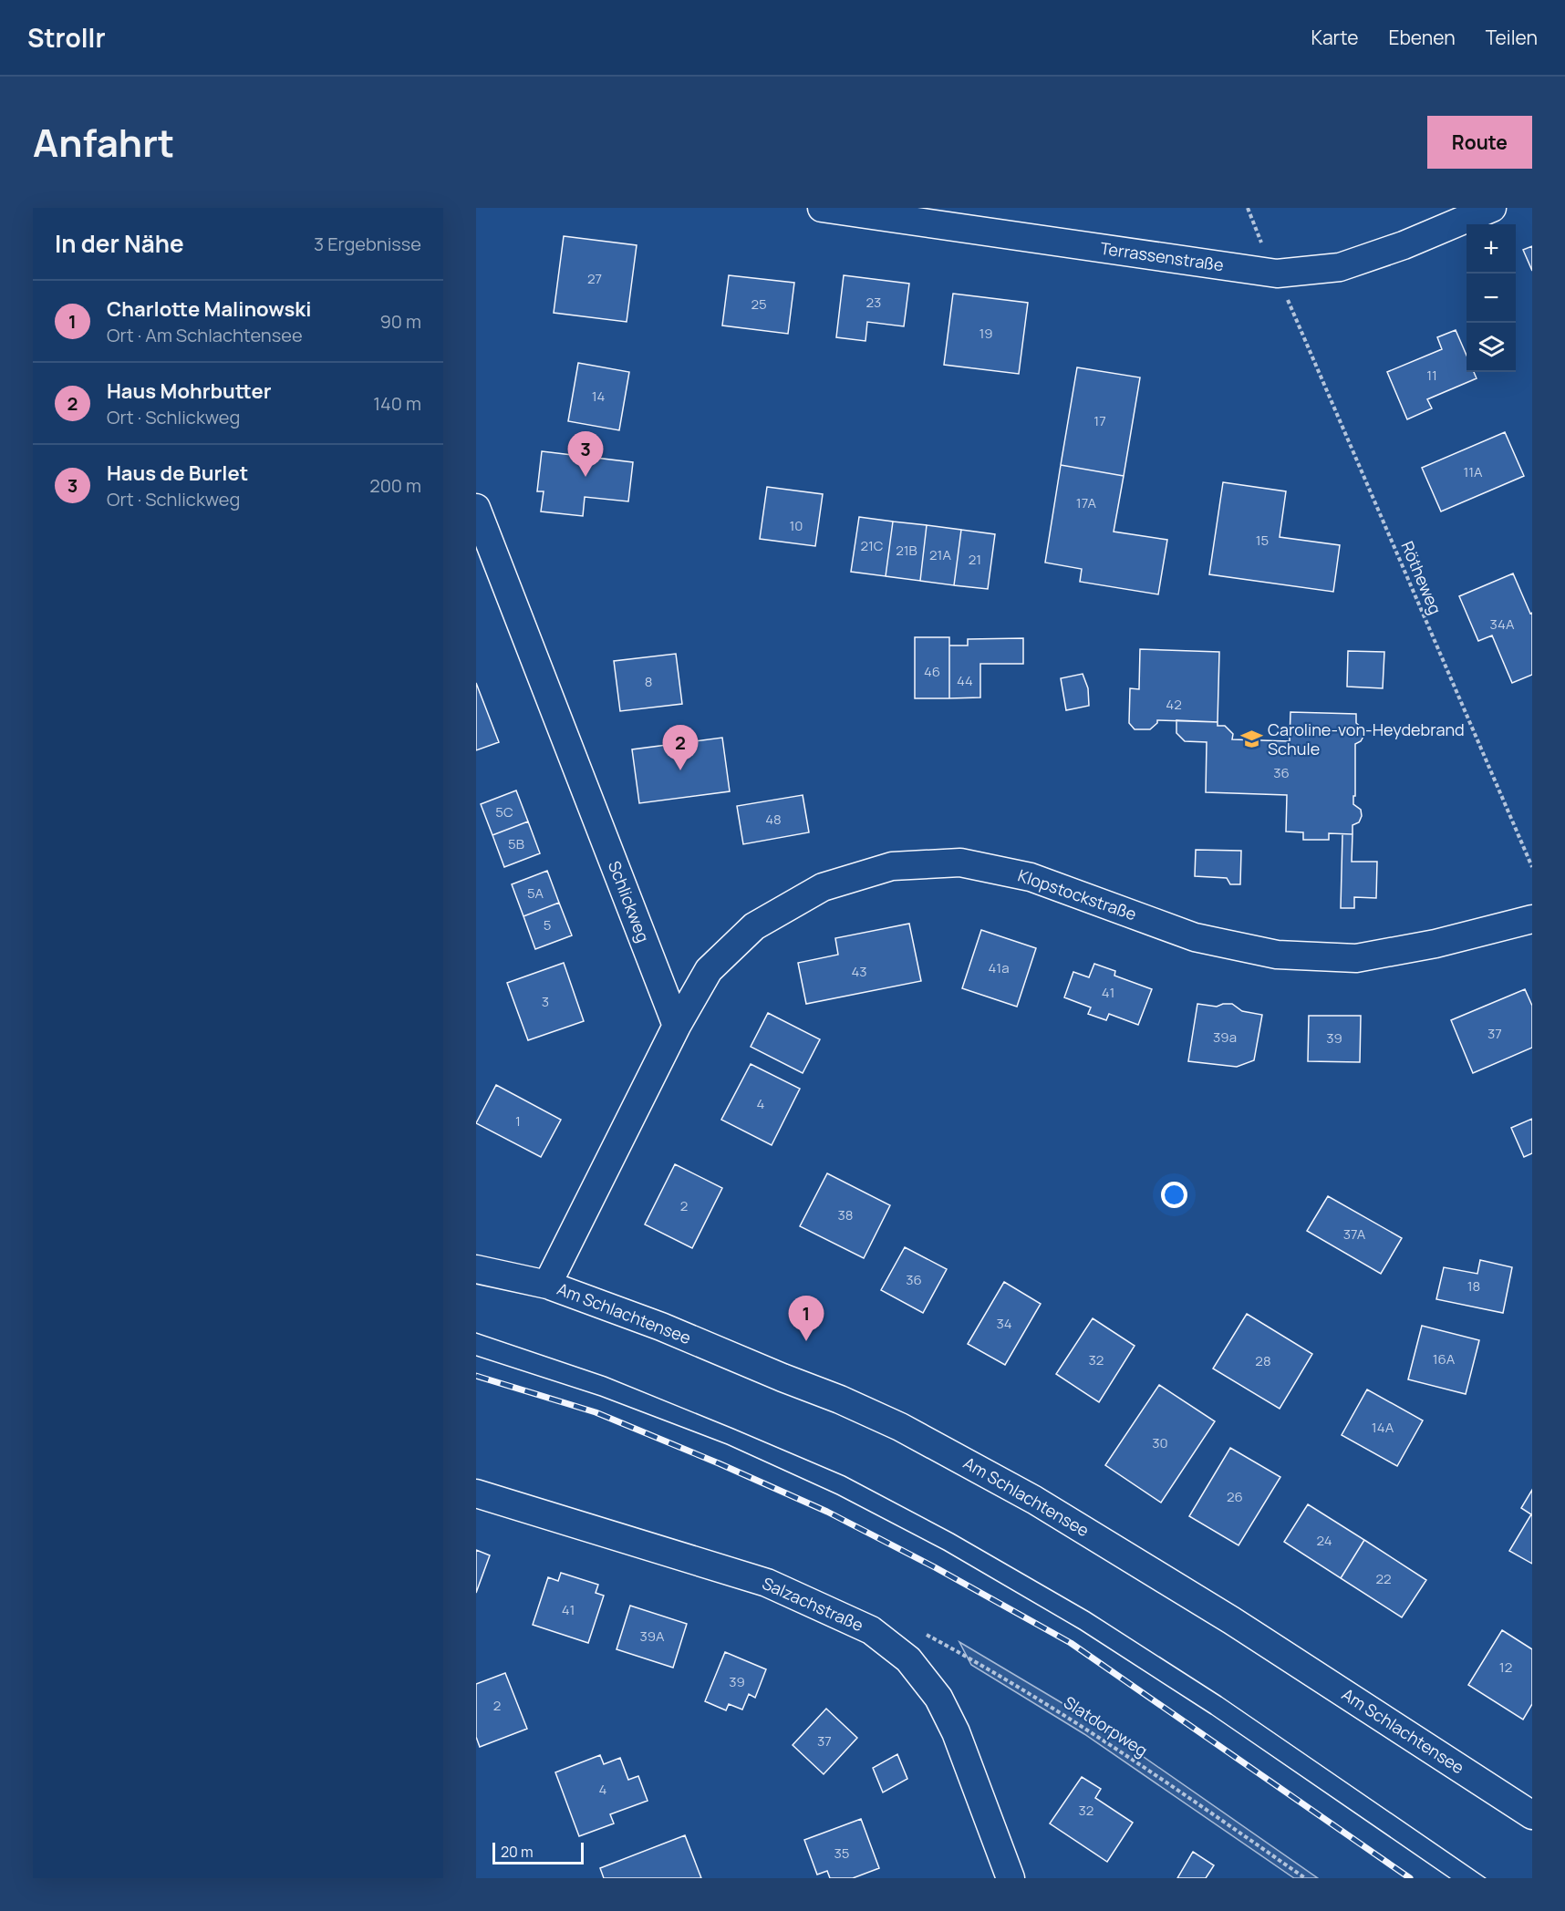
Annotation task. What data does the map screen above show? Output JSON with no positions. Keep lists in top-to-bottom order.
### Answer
{
  "streets": {
    "street": [
      "Terrassenstraße",
      "Klopstockstraße",
      "Schlickweg",
      "Am Schlachtensee",
      "Salzachstraße"
    ],
    "path": ["Rötheweg", "Slatdorpweg"]
  },
  "crossings": [
    ["Klopstockstraße", "Schlickweg"]
  ],
  "places": {
    "school or university": ["Caroline-von-Heydebrand Schule"]
  },
  "house_numbers": [
    "27",
    "23",
    "25",
    "19",
    "11",
    "14",
    "17",
    "11A",
    "17A",
    "10",
    "15",
    "21C",
    "21B",
    "21A",
    "21",
    "34A",
    "46",
    "44",
    "8",
    "42",
    "36",
    "5C",
    "48",
    "5B",
    "5A",
    "5",
    "41a",
    "43",
    "41",
    "3",
    "37",
    "39a",
    "39",
    "4",
    "1",
    "2",
    "38",
    "37A",
    "36",
    "18",
    "34",
    "16A",
    "32",
    "28",
    "14A",
    "30",
    "26",
    "24",
    "22",
    "41",
    "39A",
    "12",
    "39",
    "2",
    "37",
    "4",
    "32",
    "35"
  ],
  "scale_bar": "20 m",
  "page": {
    "header": "Strollr",
    "nav": ["Karte", "Ebenen", "Teilen"],
    "title": "Anfahrt",
    "buttons": "Route",
    "heading": ["In der Nähe", "3 Ergebnisse"],
    "map_buttons": ["+", "−"],
    "list": [
      {
        "mark": "1",
        "name": "Charlotte Malinowski",
        "note": "Ort · Am Schlachtensee",
        "value": "90 m"
      },
      {
        "mark": "2",
        "name": "Haus Mohrbutter",
        "note": "Ort · Schlickweg",
        "value": "140 m"
      },
      {
        "mark": "3",
        "name": "Haus de Burlet",
        "note": "Ort · Schlickweg",
        "value": "200 m"
      }
    ],
    "pins": ["3", "2", "1"],
    "scale": "20 m"
  }
}
